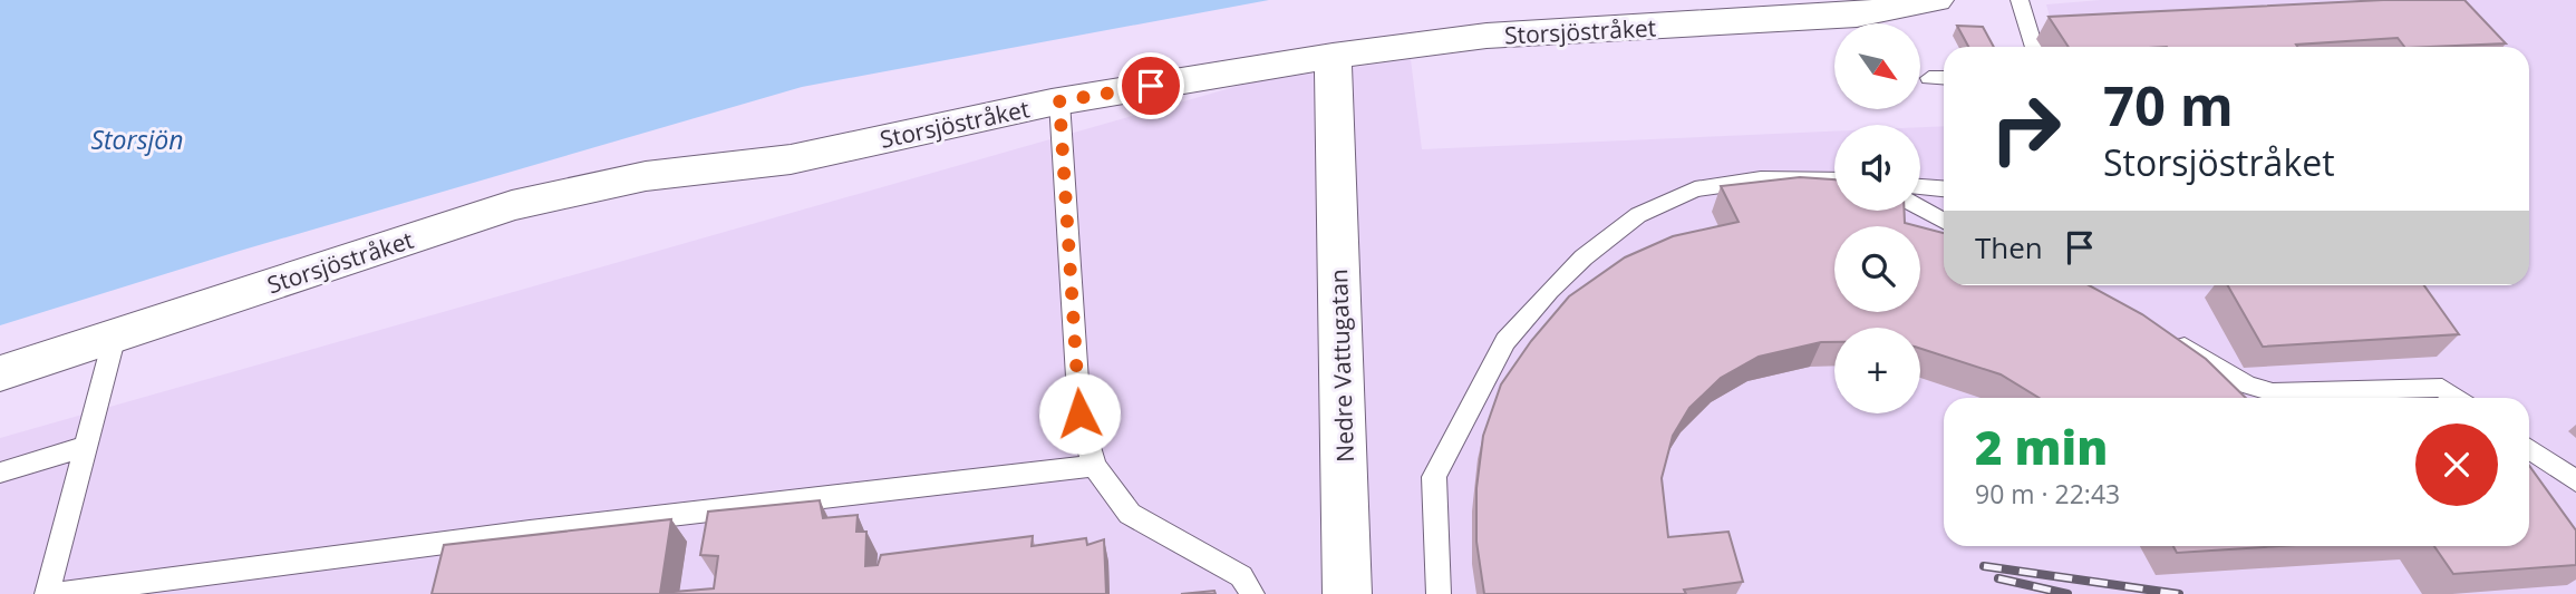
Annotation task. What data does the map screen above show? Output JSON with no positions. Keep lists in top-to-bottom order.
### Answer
{
  "streets": {
    "street": ["Storsjöstråket", "Nedre Vattugatan"]
  },
  "crossings": [
    ["Storsjöstråket", "Nedre Vattugatan"]
  ],
  "water": ["Storsjön"],
  "north": "bottom right",
  "page": {
    "map_buttons": "+",
    "turn": ["70 m", "Storsjöstråket"],
    "then": "Then",
    "heading": ["2 min", "90 m · 22:43"]
  }
}
